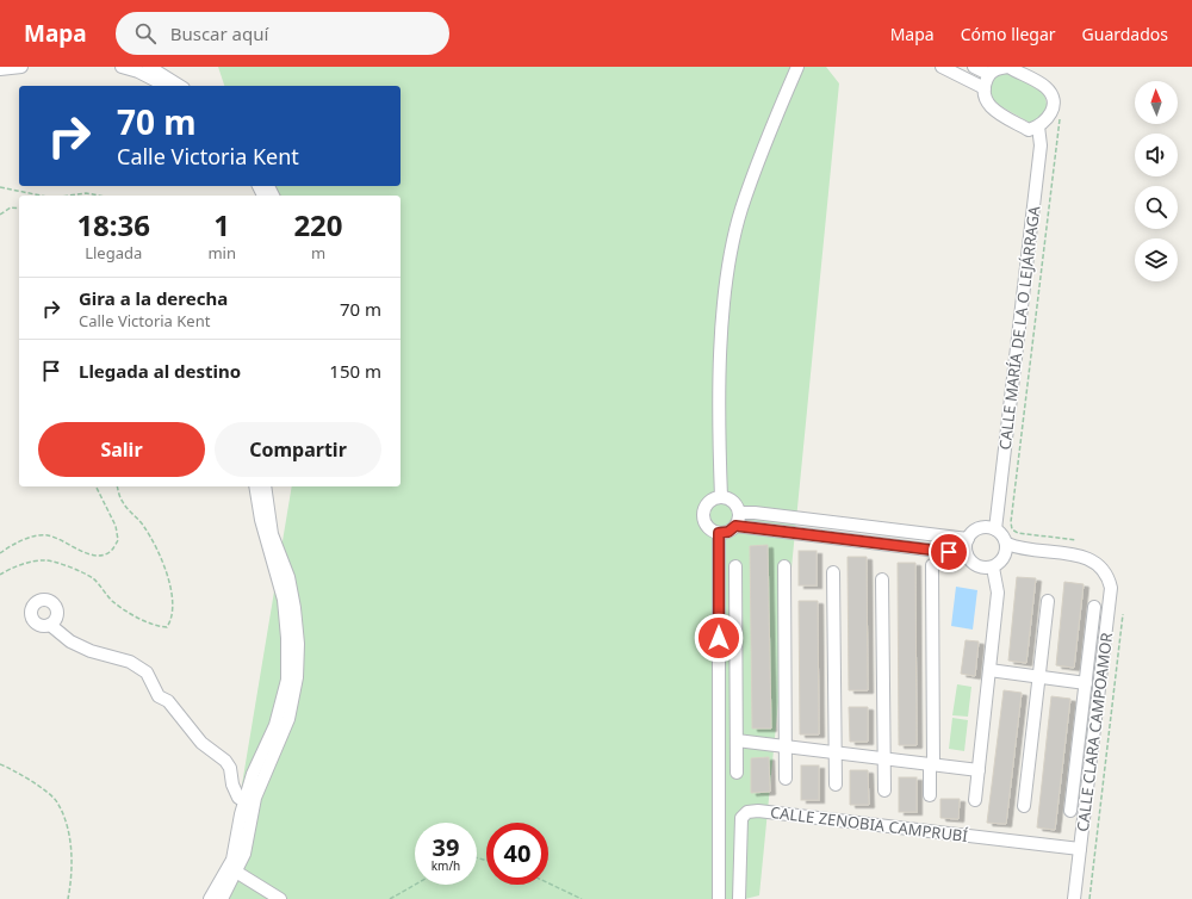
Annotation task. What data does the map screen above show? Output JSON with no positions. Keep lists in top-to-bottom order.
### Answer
{
  "streets": {
    "street": ["CALLE MARÍA DE LA O LEJÁRRAGA", "CALLE CLARA CAMPOAMOR", "CALLE ZENOBIA CAMPRUBÍ"]
  },
  "crossings": [
    ["CALLE CLARA CAMPOAMOR", "CALLE ZENOBIA CAMPRUBÍ"]
  ],
  "north": "top",
  "page": {
    "header": "Mapa",
    "search": "Buscar aquí",
    "nav": ["Mapa", "Cómo llegar", "Guardados"],
    "turn": ["70 m", "Calle Victoria Kent"],
    "eta": [
      "18:36",
      "Llegada",
      "1",
      "min",
      "220",
      "m"
    ],
    "list": [
      {
        "name": "Gira a la derecha",
        "note": "Calle Victoria Kent",
        "value": "70 m"
      },
      {
        "name": "Llegada al destino",
        "value": "150 m"
      }
    ],
    "buttons": ["Salir", "Compartir"],
    "speed": "39 km/h",
    "limit": "40"
  }
}
